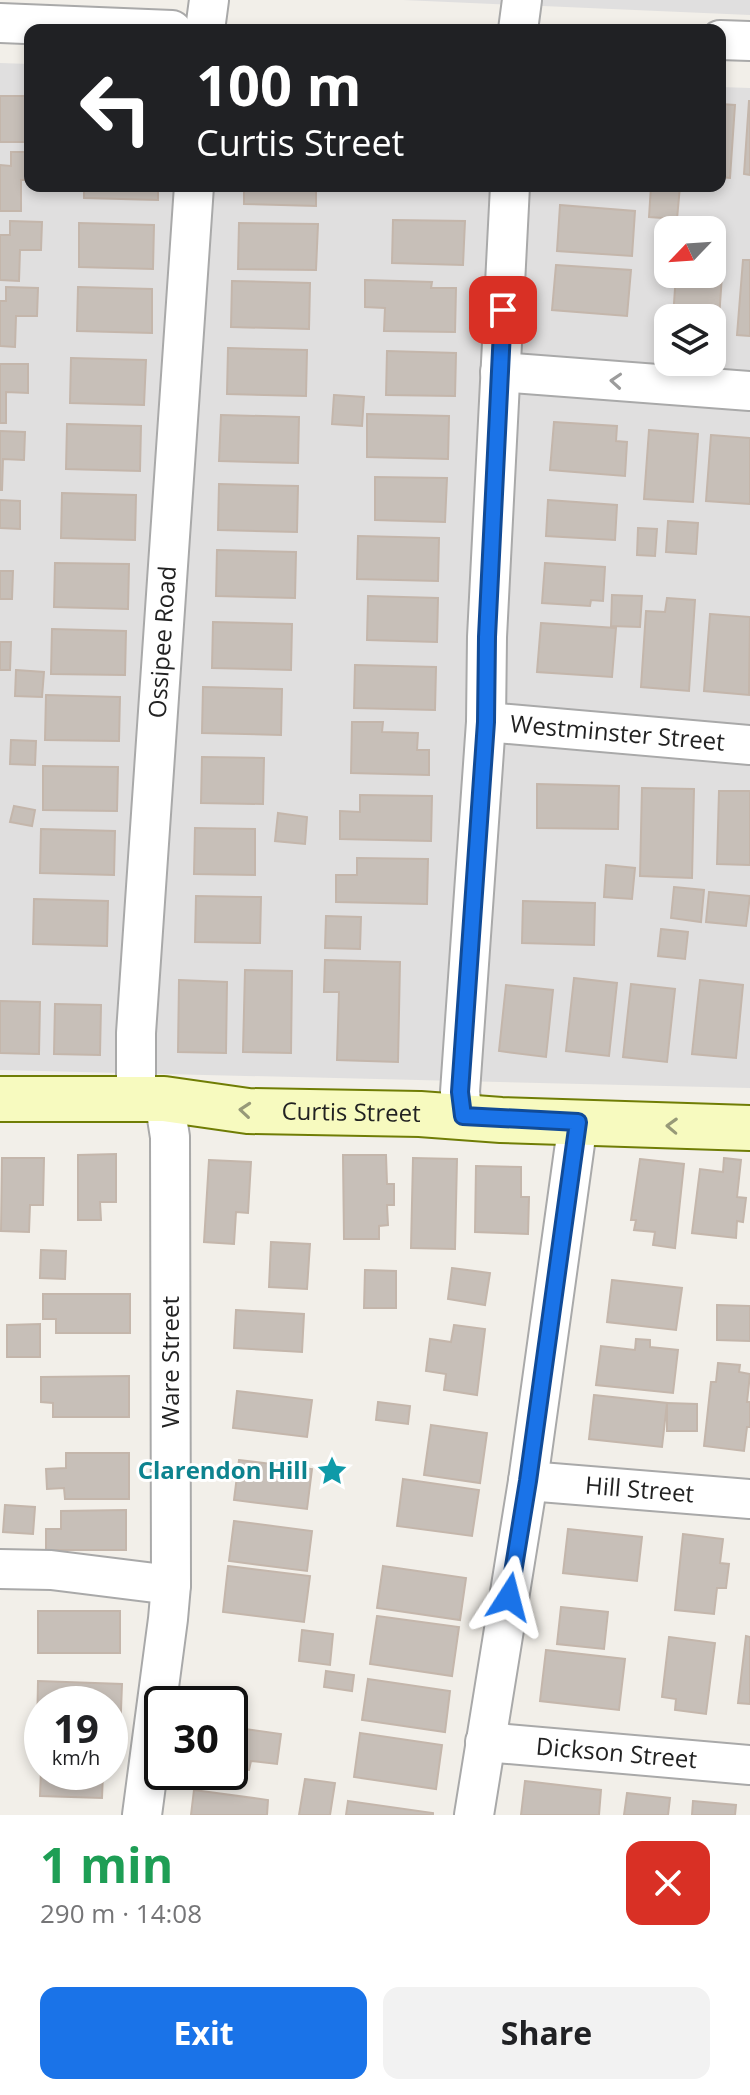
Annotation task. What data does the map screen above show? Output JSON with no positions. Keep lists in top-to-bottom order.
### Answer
{
  "streets": {
    "street": [
      "Ossipee Road",
      "Westminster Street",
      "Curtis Street",
      "Ware Street",
      "Hill Street",
      "Dickson Street"
    ]
  },
  "crossings": [
    ["Ossipee Road", "Curtis Street"],
    ["Ossipee Road", "Ware Street"],
    ["Curtis Street", "Ware Street"]
  ],
  "one_way": ["Curtis Street"],
  "places": {
    "place": ["Clarendon Hill"]
  },
  "north": "bottom left",
  "page": {
    "turn": ["100 m", "Curtis Street"],
    "speed": "19 km/h",
    "limit": "30",
    "heading": ["1 min", "290 m · 14:08"],
    "buttons": ["Exit", "Share"]
  }
}
